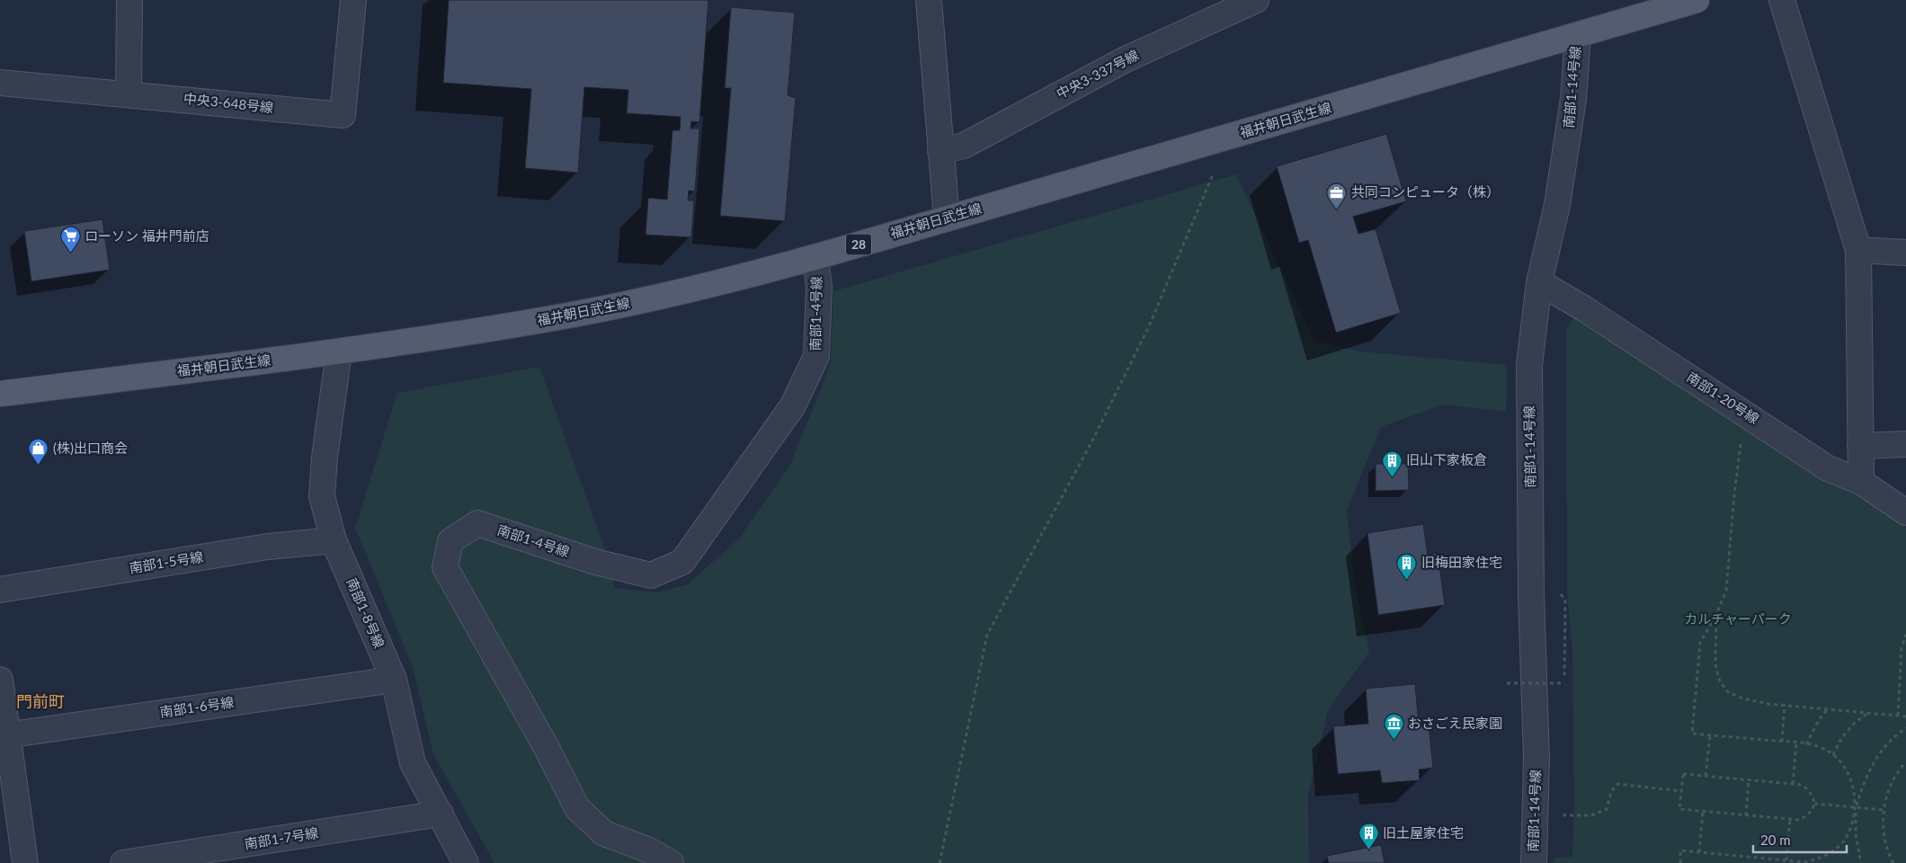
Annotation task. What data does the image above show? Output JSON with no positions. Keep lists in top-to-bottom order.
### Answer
{
  "streets": {
    "main road": ["福井朝日武生線", "28"],
    "street": [
      "中央3-337号線",
      "南部1-14号線",
      "中央3-648号線",
      "南部1-4号線",
      "南部1-20号線",
      "南部1-5号線",
      "南部1-8号線",
      "南部1-6号線",
      "南部1-7号線"
    ]
  },
  "crossings": [
    ["南部1-14号線", "福井朝日武生線"],
    ["南部1-14号線", "南部1-20号線"],
    ["福井朝日武生線", "南部1-4号線"],
    ["福井朝日武生線", "南部1-8号線"],
    ["南部1-5号線", "南部1-8号線"],
    ["南部1-8号線", "南部1-6号線"],
    ["南部1-8号線", "南部1-7号線"]
  ],
  "districts": ["門前町"],
  "parks": ["カルチャーパーク"],
  "places": {
    "office": ["共同コンピュータ（株）"],
    "supermarket": ["ローソン 福井門前店"],
    "shop": ["(株)出口商会"],
    "building": ["旧山下家板倉", "旧梅田家住宅", "旧土屋家住宅"],
    "museum": ["おさごえ民家園"]
  },
  "scale_bar": "20 m"
}
